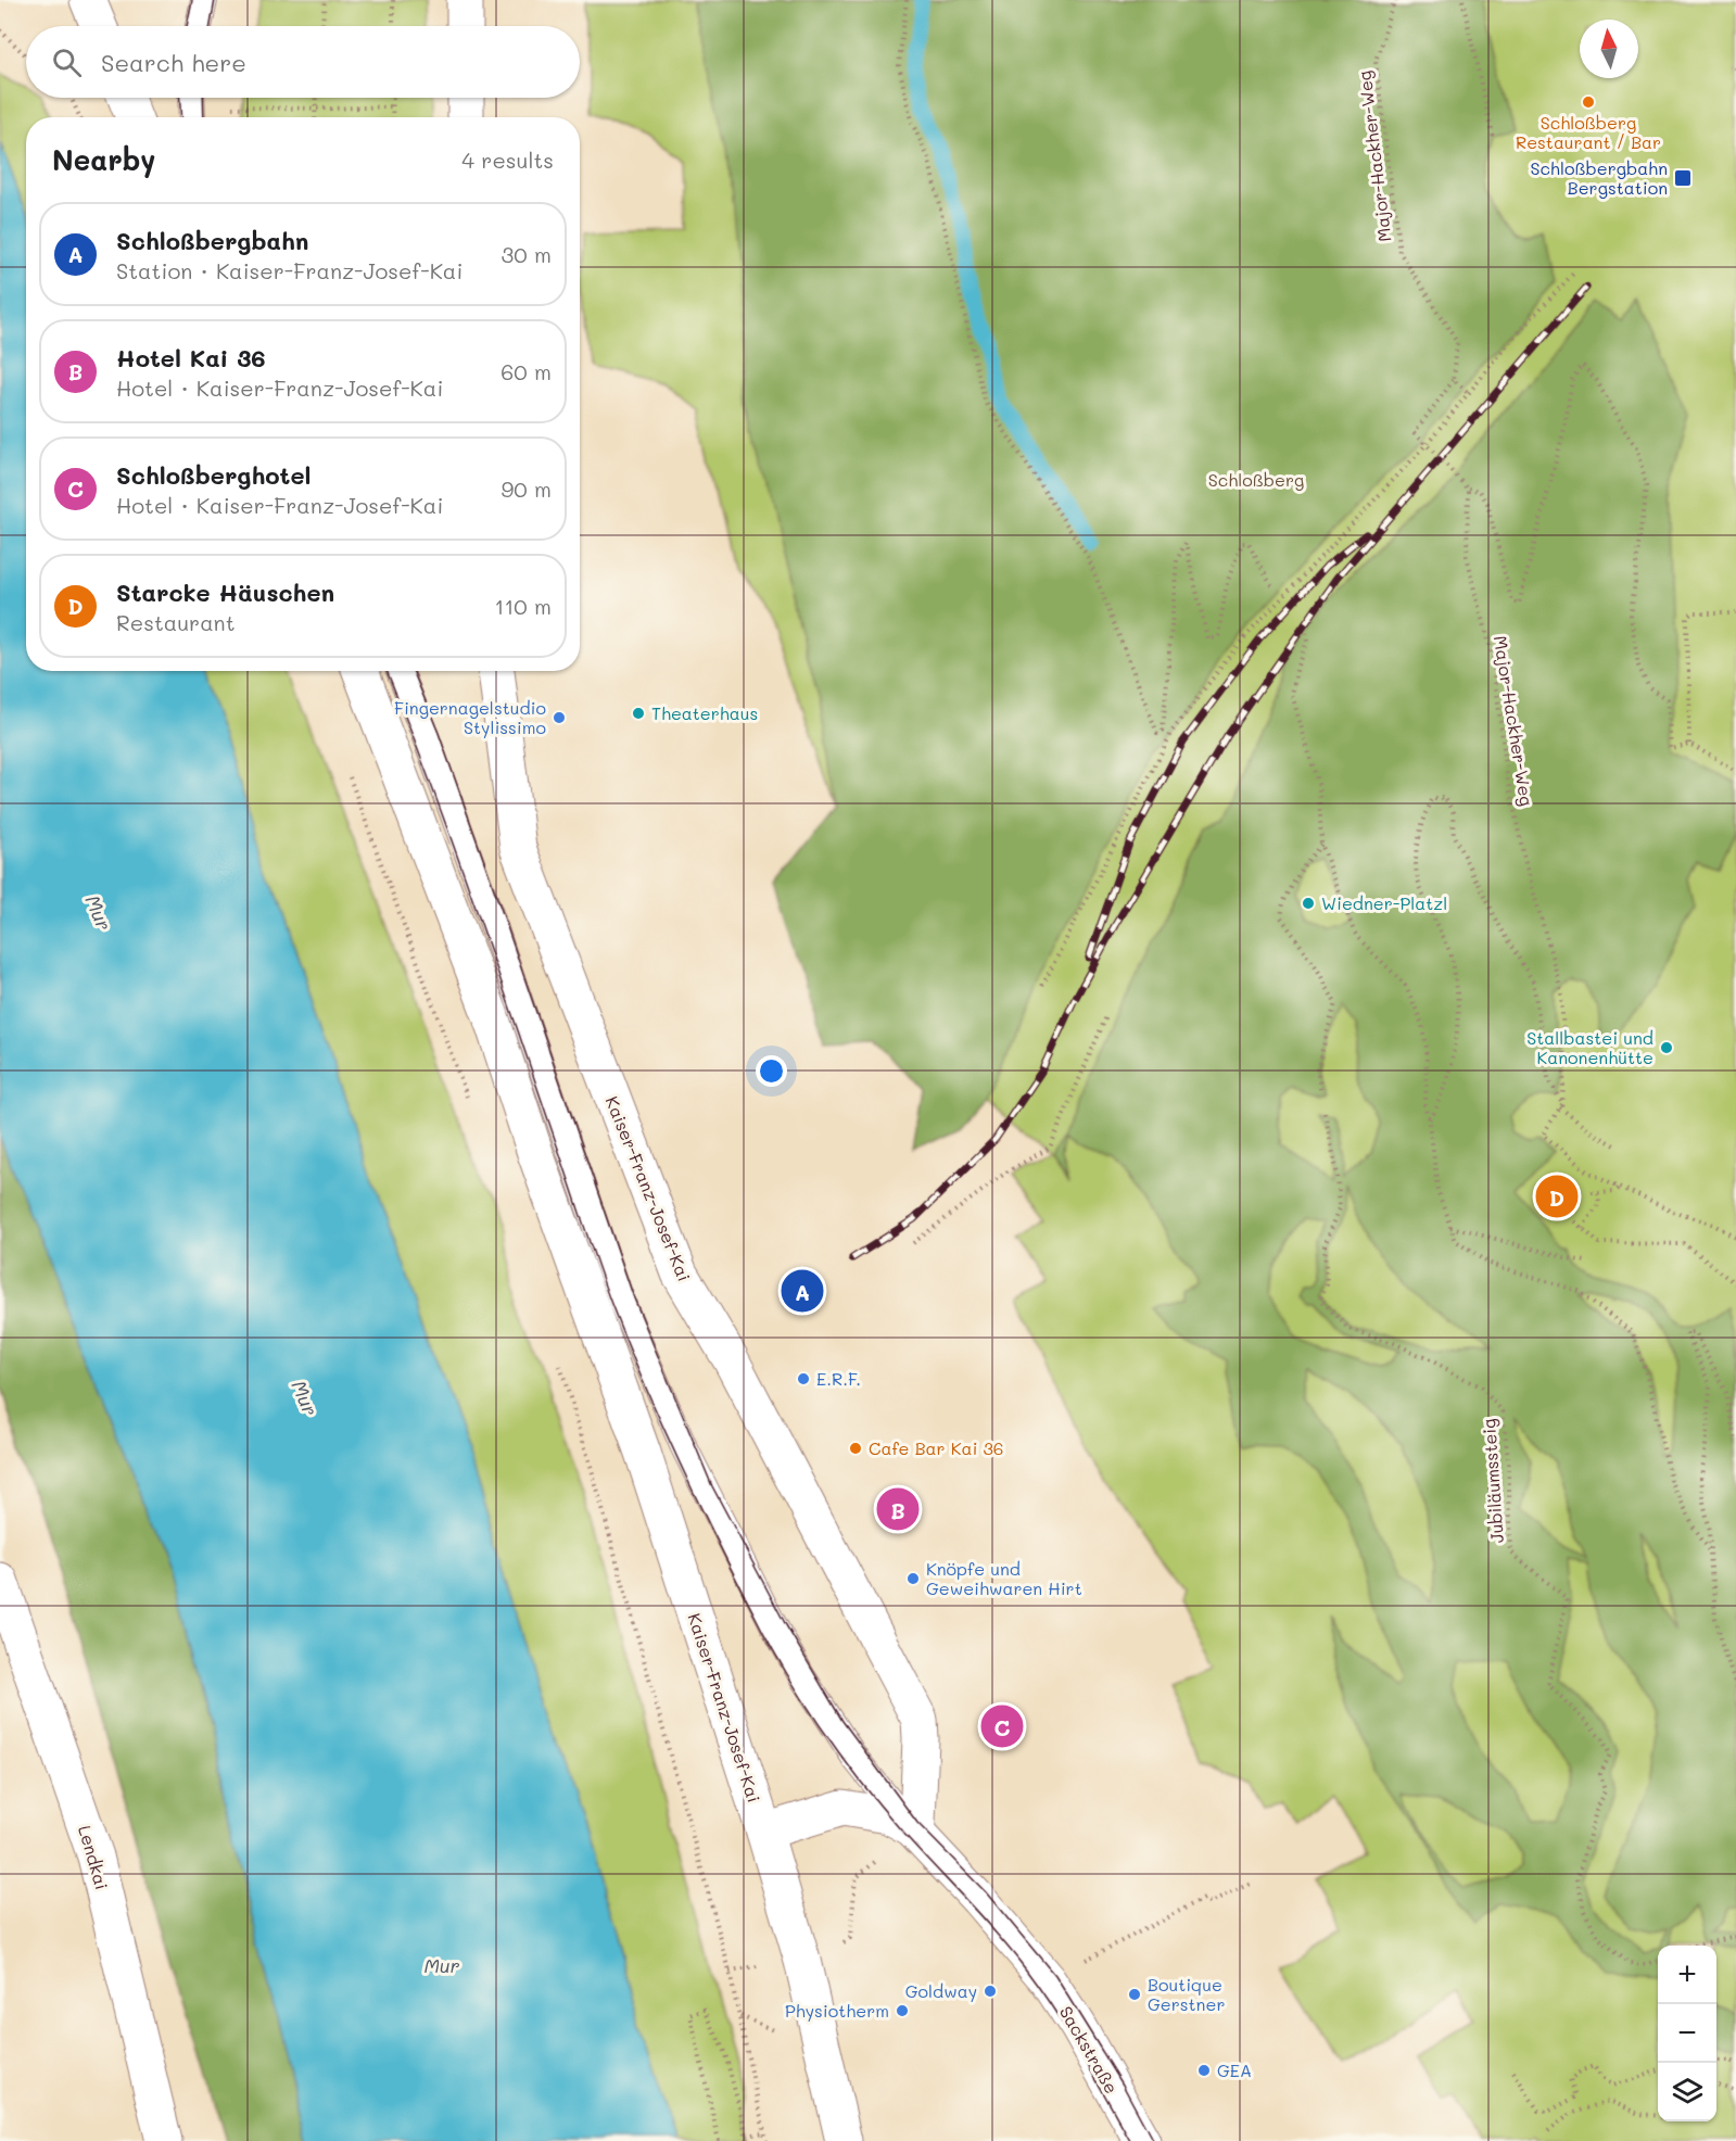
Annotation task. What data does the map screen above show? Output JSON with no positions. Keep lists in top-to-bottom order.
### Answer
{
  "streets": {
    "main road": ["Kaiser-Franz-Josef-Kai", "Lendkai", "Sackstraße"],
    "path": ["Major-Hackher-Weg", "Jubiläumssteig"]
  },
  "crossings": [
    ["Kaiser-Franz-Josef-Kai", "Sackstraße"]
  ],
  "water": ["Mur"],
  "parks": ["Schloßberg"],
  "places": {
    "other": [
      "Schloßberg Restaurant / Bar",
      "Theaterhaus",
      "Fingernagelstudio Stylissimo",
      "Wiedner-Platzl",
      "Stallbastei und Kanonenhütte",
      "E.R.F.",
      "Cafe Bar Kai 36",
      "Knöpfe und Geweihwaren Hirt",
      "Goldway",
      "Boutique Gerstner",
      "Physiotherm",
      "GEA"
    ],
    "transit": ["Schloßbergbahn Bergstation"]
  },
  "north": "top",
  "page": {
    "search": "Search here",
    "heading": ["Nearby", "4 results"],
    "list": [
      {
        "mark": "A",
        "name": "Schloßbergbahn",
        "note": "Station · Kaiser-Franz-Josef-Kai",
        "value": "30 m"
      },
      {
        "mark": "B",
        "name": "Hotel Kai 36",
        "note": "Hotel · Kaiser-Franz-Josef-Kai",
        "value": "60 m"
      },
      {
        "mark": "C",
        "name": "Schloßberghotel",
        "note": "Hotel · Kaiser-Franz-Josef-Kai",
        "value": "90 m"
      },
      {
        "mark": "D",
        "name": "Starcke Häuschen",
        "note": "Restaurant",
        "value": "110 m"
      }
    ],
    "pins": [
      "D",
      "A",
      "B",
      "C"
    ],
    "map_buttons": ["+", "−"]
  }
}
